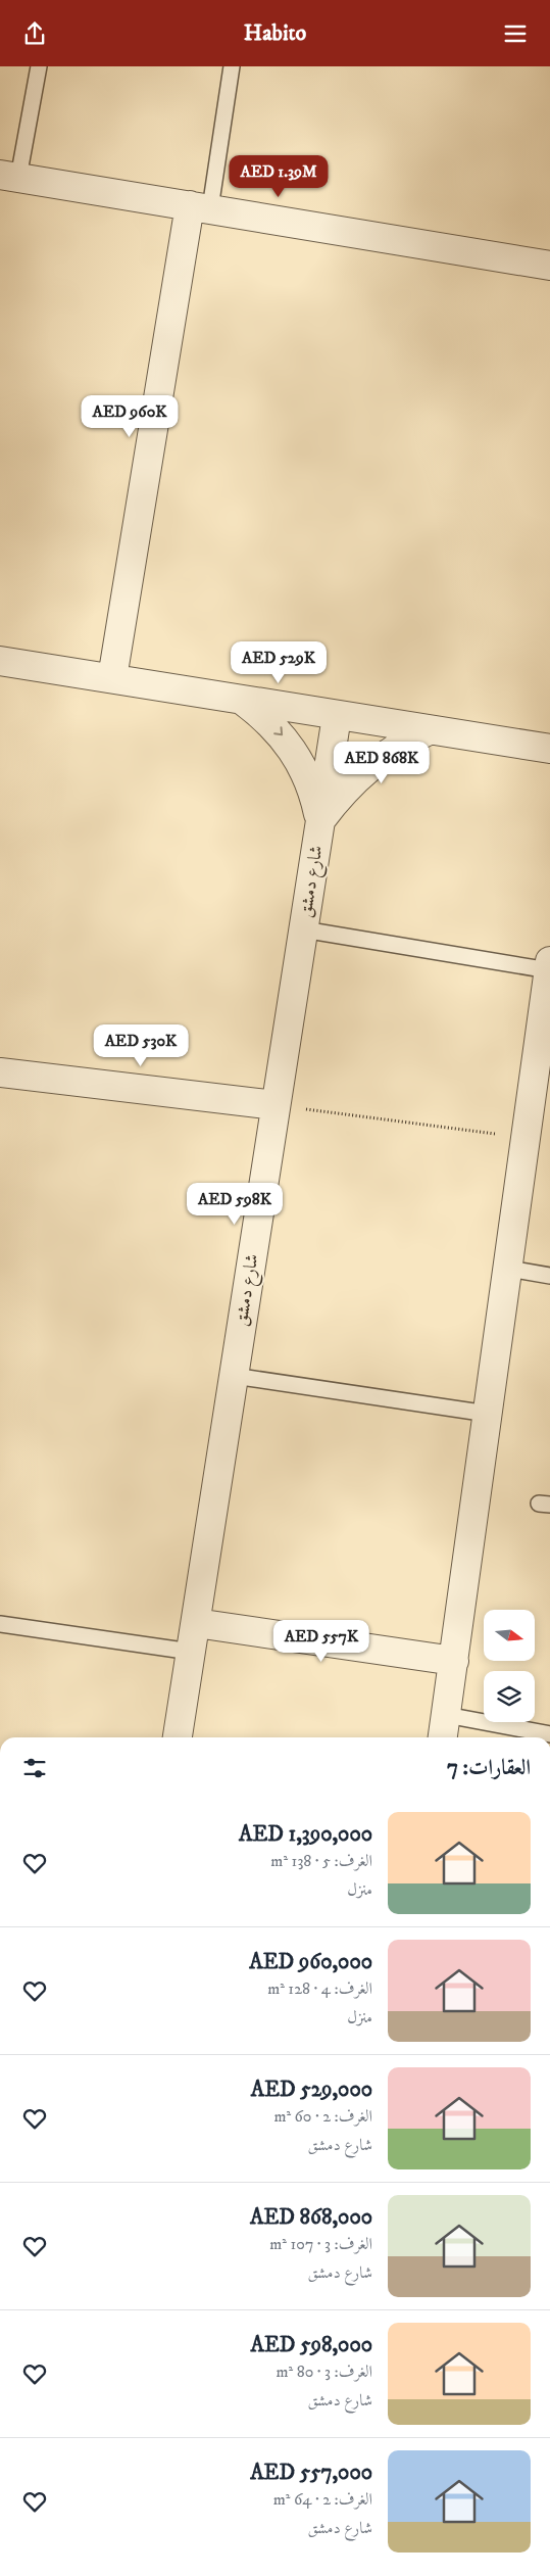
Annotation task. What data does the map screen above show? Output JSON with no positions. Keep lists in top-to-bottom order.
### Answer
{
  "streets": {
    "street": ["شارع دمشق"]
  },
  "north": "right",
  "page": {
    "header": "Habito",
    "price": [
      "AED 1.39M",
      "AED 960K",
      "AED 529K",
      "AED 868K",
      "AED 530K",
      "AED 598K",
      "AED 557K"
    ],
    "heading": "العقارات: 7",
    "list": [
      {
        "name": "AED 1,390,000",
        "note": "الغرف: 5 · 138 m² · منزل"
      },
      {
        "name": "AED 960,000",
        "note": "الغرف: 4 · 128 m² · منزل"
      },
      {
        "name": "AED 529,000",
        "note": "الغرف: 2 · 60 m² · شارع دمشق"
      },
      {
        "name": "AED 868,000",
        "note": "الغرف: 3 · 107 m² · شارع دمشق"
      },
      {
        "name": "AED 598,000",
        "note": "الغرف: 3 · 80 m² · شارع دمشق"
      },
      {
        "name": "AED 557,000",
        "note": "الغرف: 2 · 64 m² · شارع دمشق"
      }
    ]
  }
}
